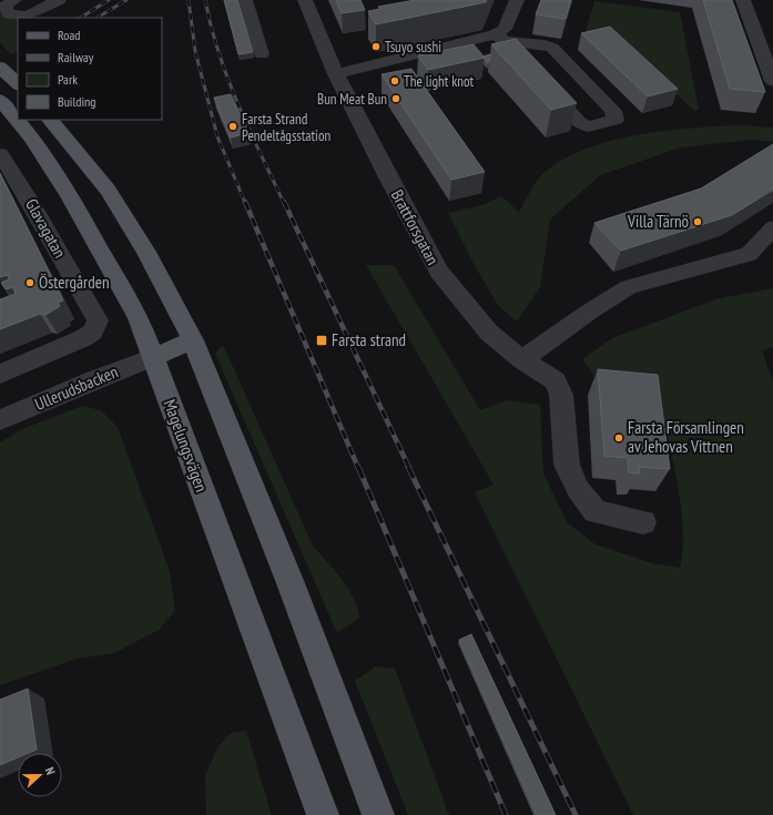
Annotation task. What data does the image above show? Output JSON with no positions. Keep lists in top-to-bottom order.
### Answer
{
  "streets": {
    "main road": ["Magelungsvägen"],
    "street": ["Brattforsgatan", "Glavagatan", "Ullerudsbacken"]
  },
  "crossings": [
    ["Ullerudsbacken", "Magelungsvägen"]
  ],
  "places": {
    "other": [
      "Tsuyo sushi",
      "The light knot",
      "Bun Meat Bun",
      "Farsta Strand Pendeltågsstation",
      "Villa Tärnö",
      "Östergården",
      "Farsta Församlingen av Jehovas Vittnen"
    ],
    "transit": ["Farsta strand"]
  },
  "legend": [
    "Road",
    "Railway",
    "Park",
    "Building"
  ],
  "north": "right"
}
